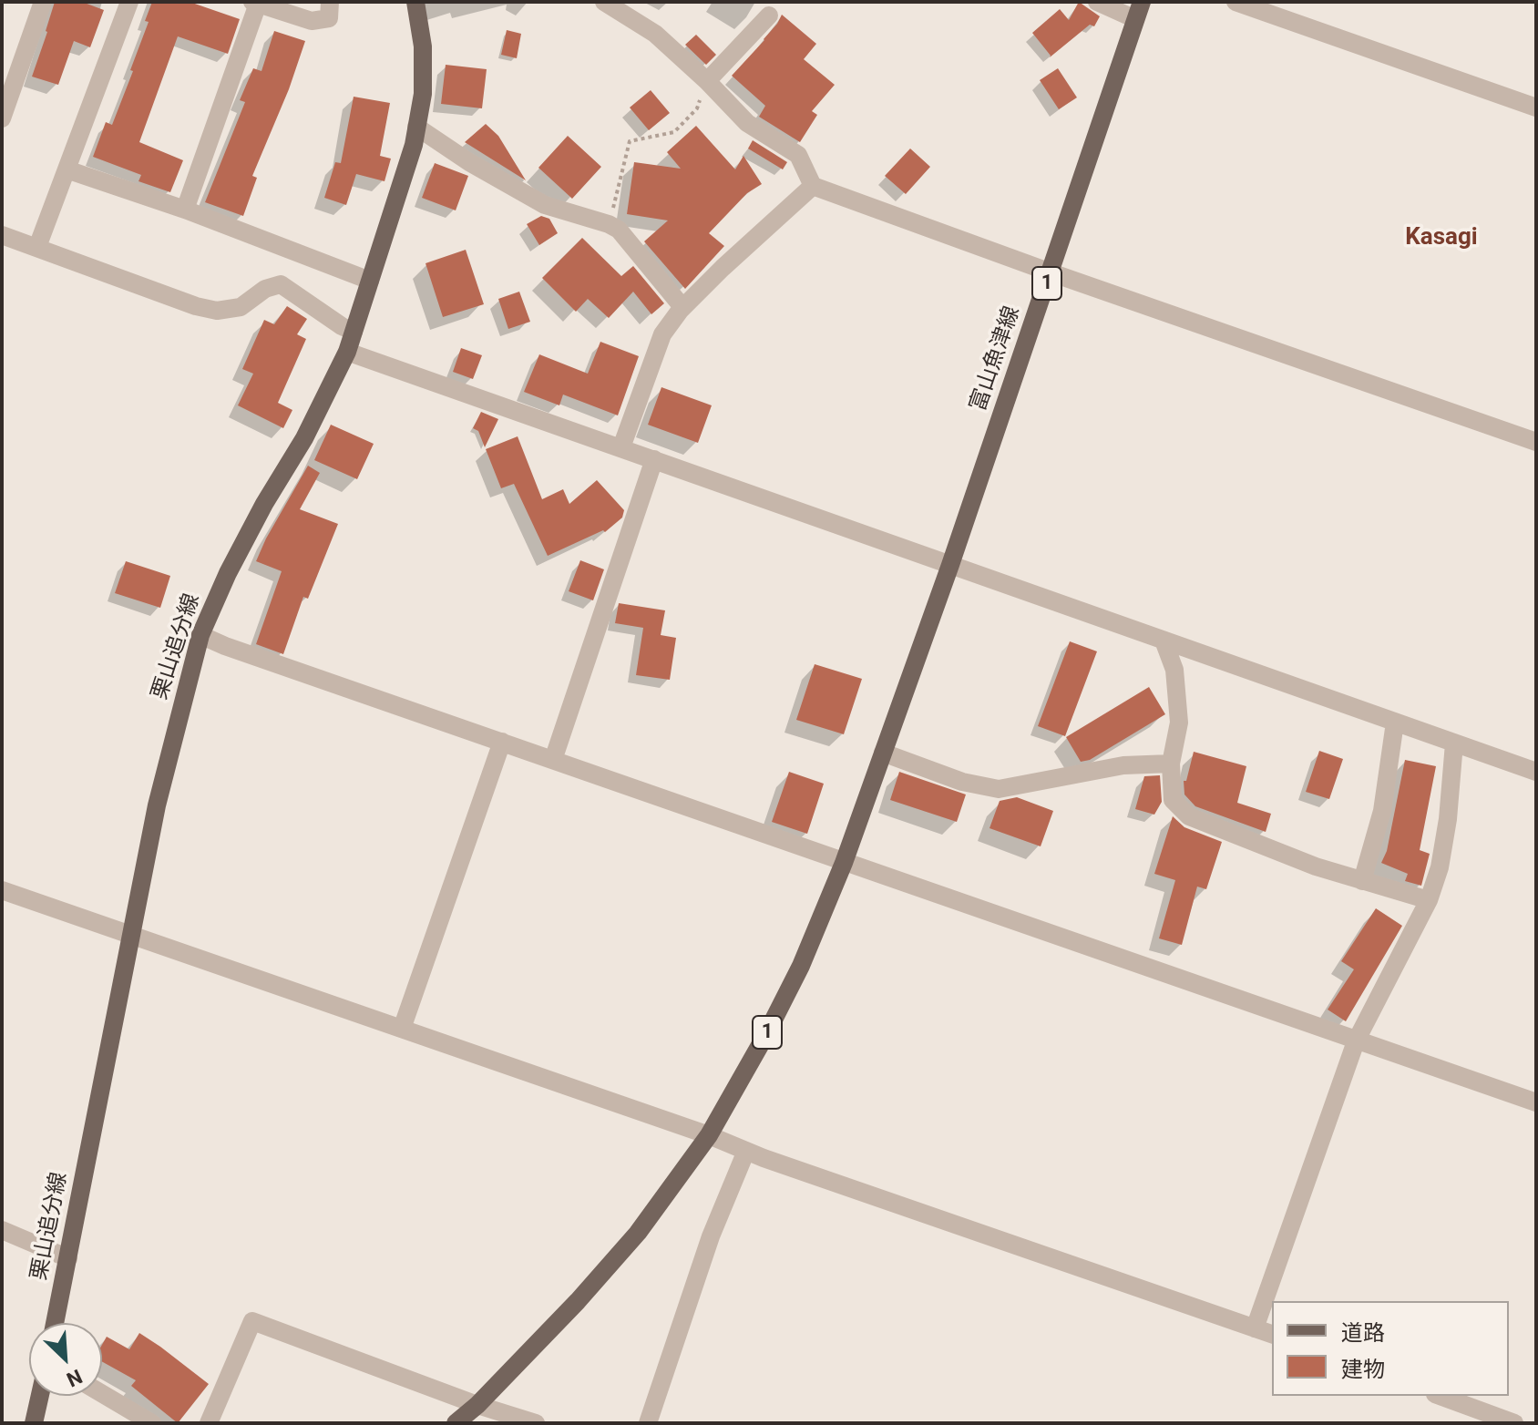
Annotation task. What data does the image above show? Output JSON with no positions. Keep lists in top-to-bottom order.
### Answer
{
  "streets": {
    "main road": ["1", "富山魚津線", "栗山追分線"]
  },
  "crossings": [
    ["1", "富山魚津線"]
  ],
  "districts": ["Kasagi"],
  "legend": ["道路", "建物"],
  "north": "bottom right"
}
